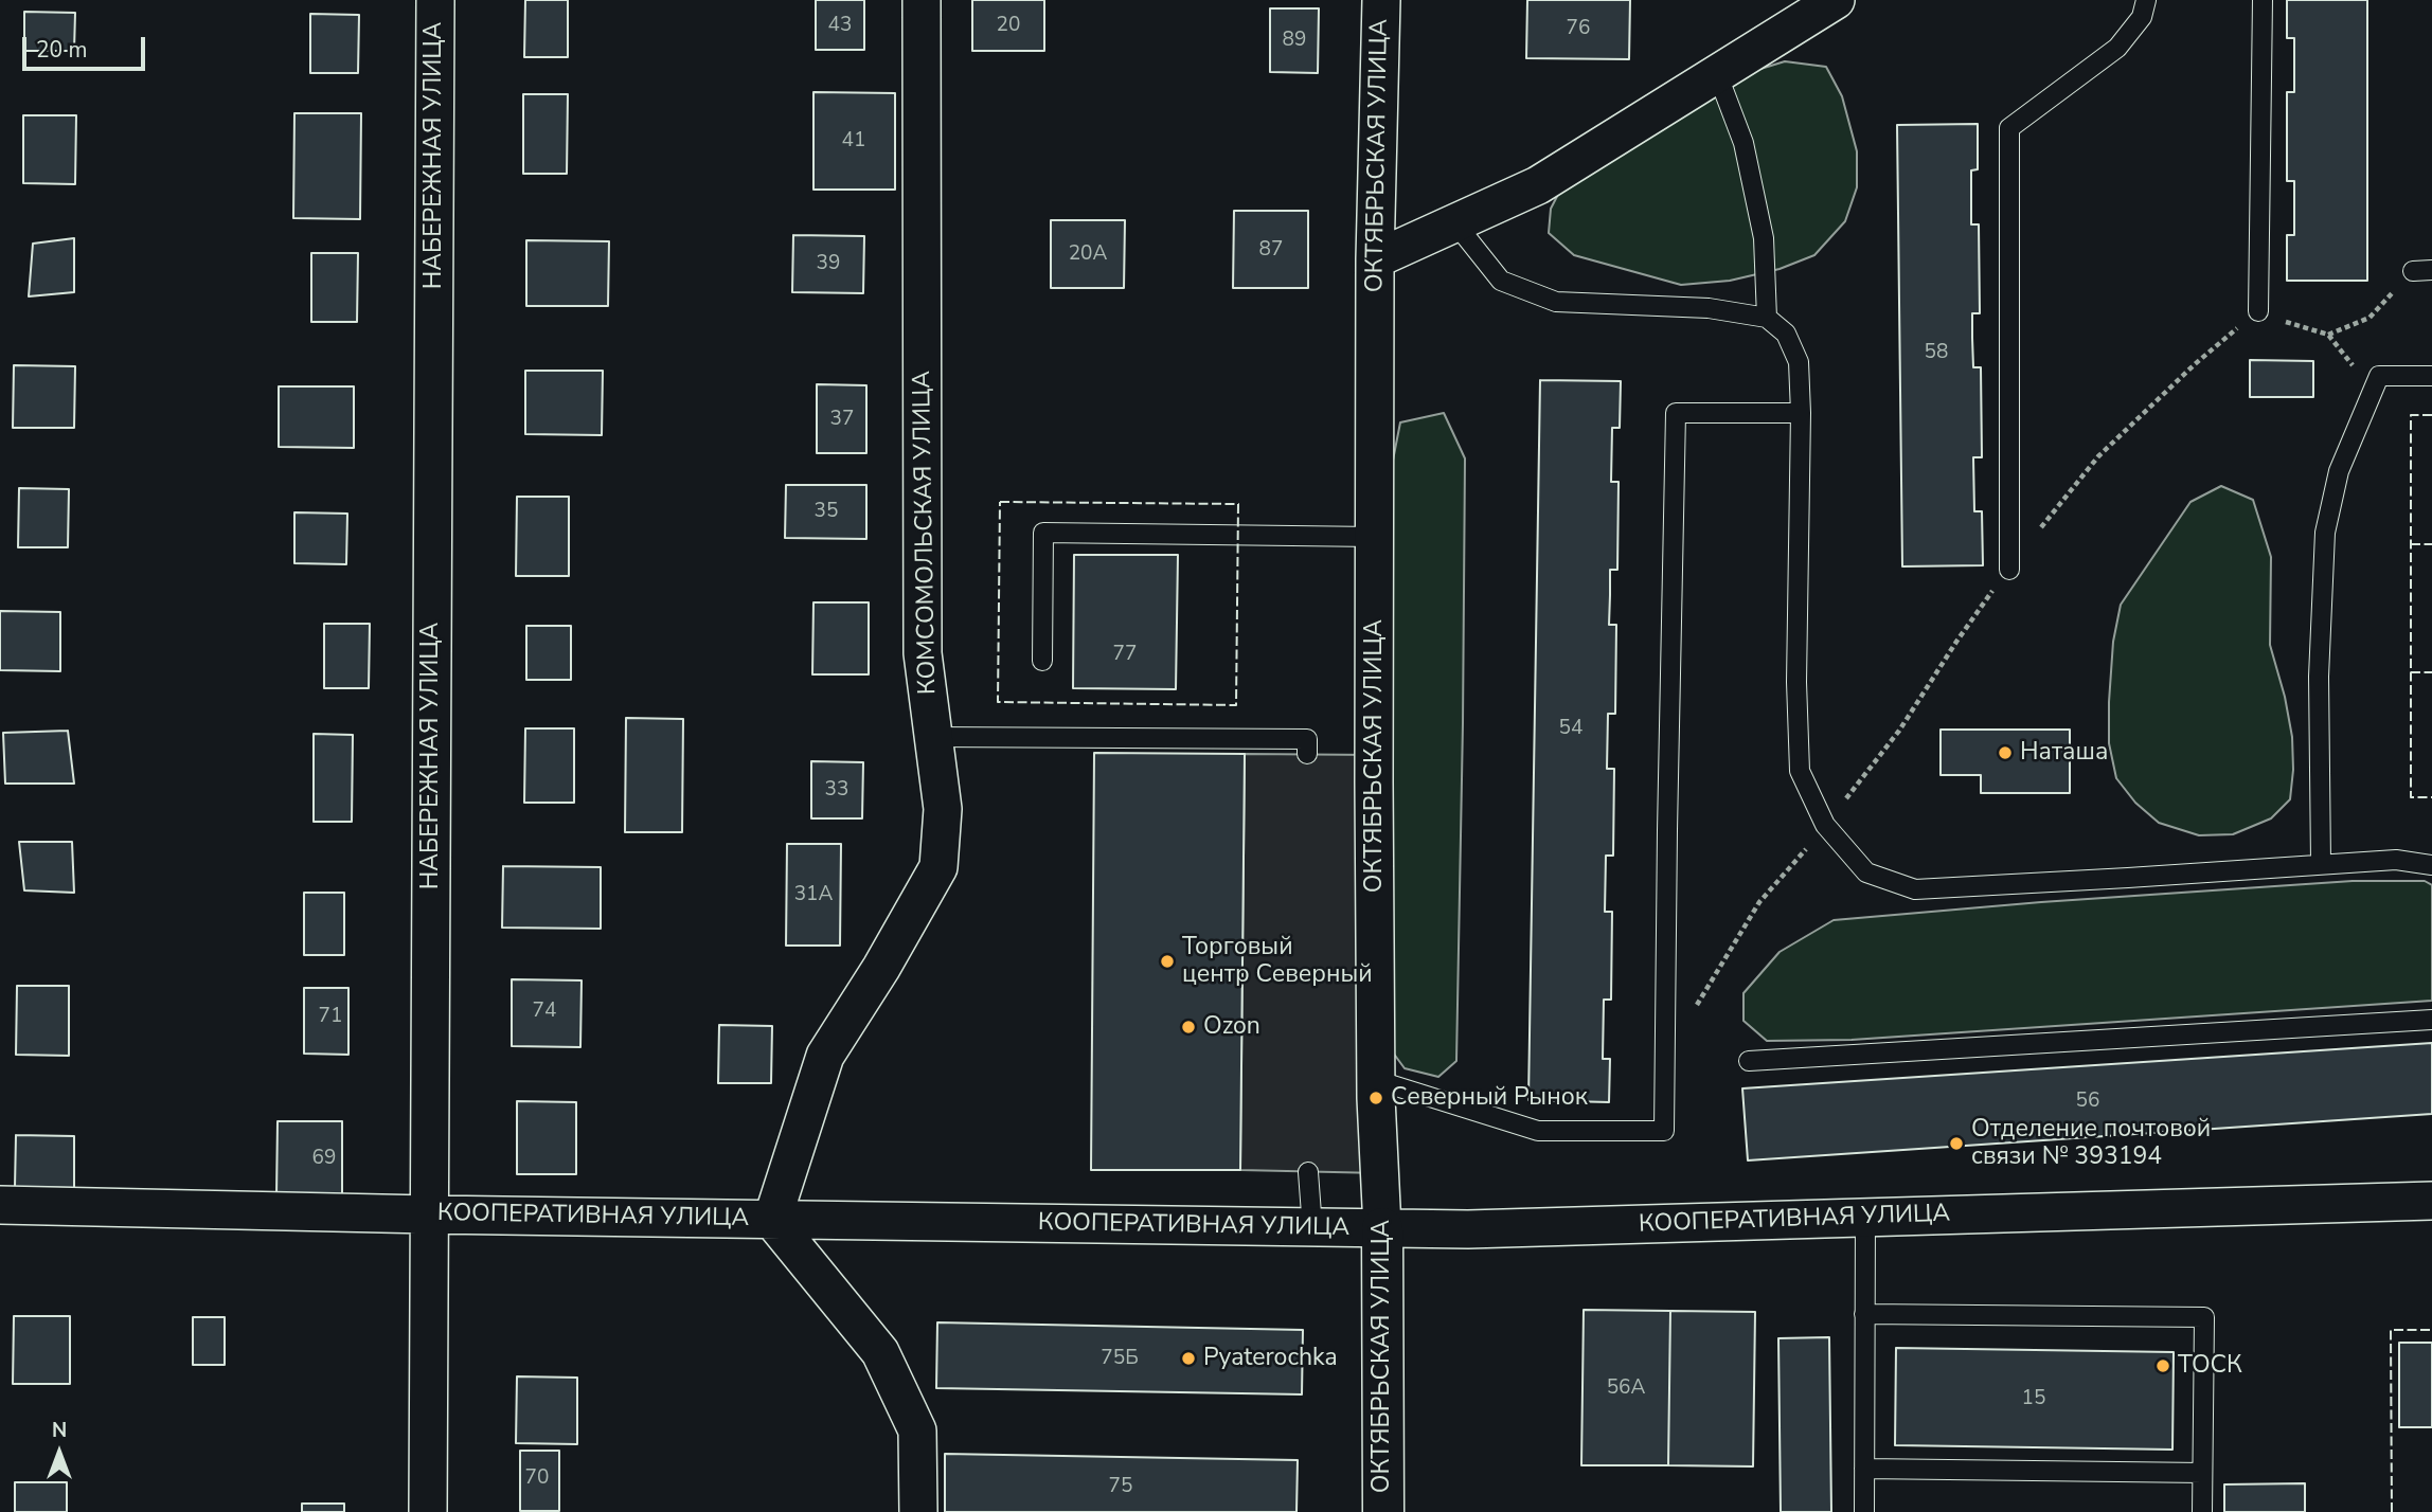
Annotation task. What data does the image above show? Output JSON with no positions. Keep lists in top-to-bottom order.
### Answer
{
  "streets": {
    "street": [
      "НАБЕРЕЖНАЯ УЛИЦА",
      "ОКТЯБРЬСКАЯ УЛИЦА",
      "КОМСОМОЛЬСКАЯ УЛИЦА",
      "КООПЕРАТИВНАЯ УЛИЦА"
    ]
  },
  "crossings": [
    ["НАБЕРЕЖНАЯ УЛИЦА", "КООПЕРАТИВНАЯ УЛИЦА"],
    ["ОКТЯБРЬСКАЯ УЛИЦА", "КООПЕРАТИВНАЯ УЛИЦА"],
    ["КОМСОМОЛЬСКАЯ УЛИЦА", "КООПЕРАТИВНАЯ УЛИЦА"]
  ],
  "places": [
    "Наташа",
    "Торговый центр Северный",
    "Ozon",
    "Северный Рынок",
    "Отделение почтовой связи № 393194",
    "Pyaterochka",
    "ТОСК"
  ],
  "house_numbers": [
    "43",
    "20",
    "76",
    "89",
    "41",
    "87",
    "20А",
    "39",
    "58",
    "37",
    "35",
    "77",
    "54",
    "33",
    "31А",
    "74",
    "71",
    "56",
    "69",
    "75Б",
    "56А",
    "15",
    "70",
    "75"
  ],
  "scale_bar": "20 m",
  "north": "top"
}
